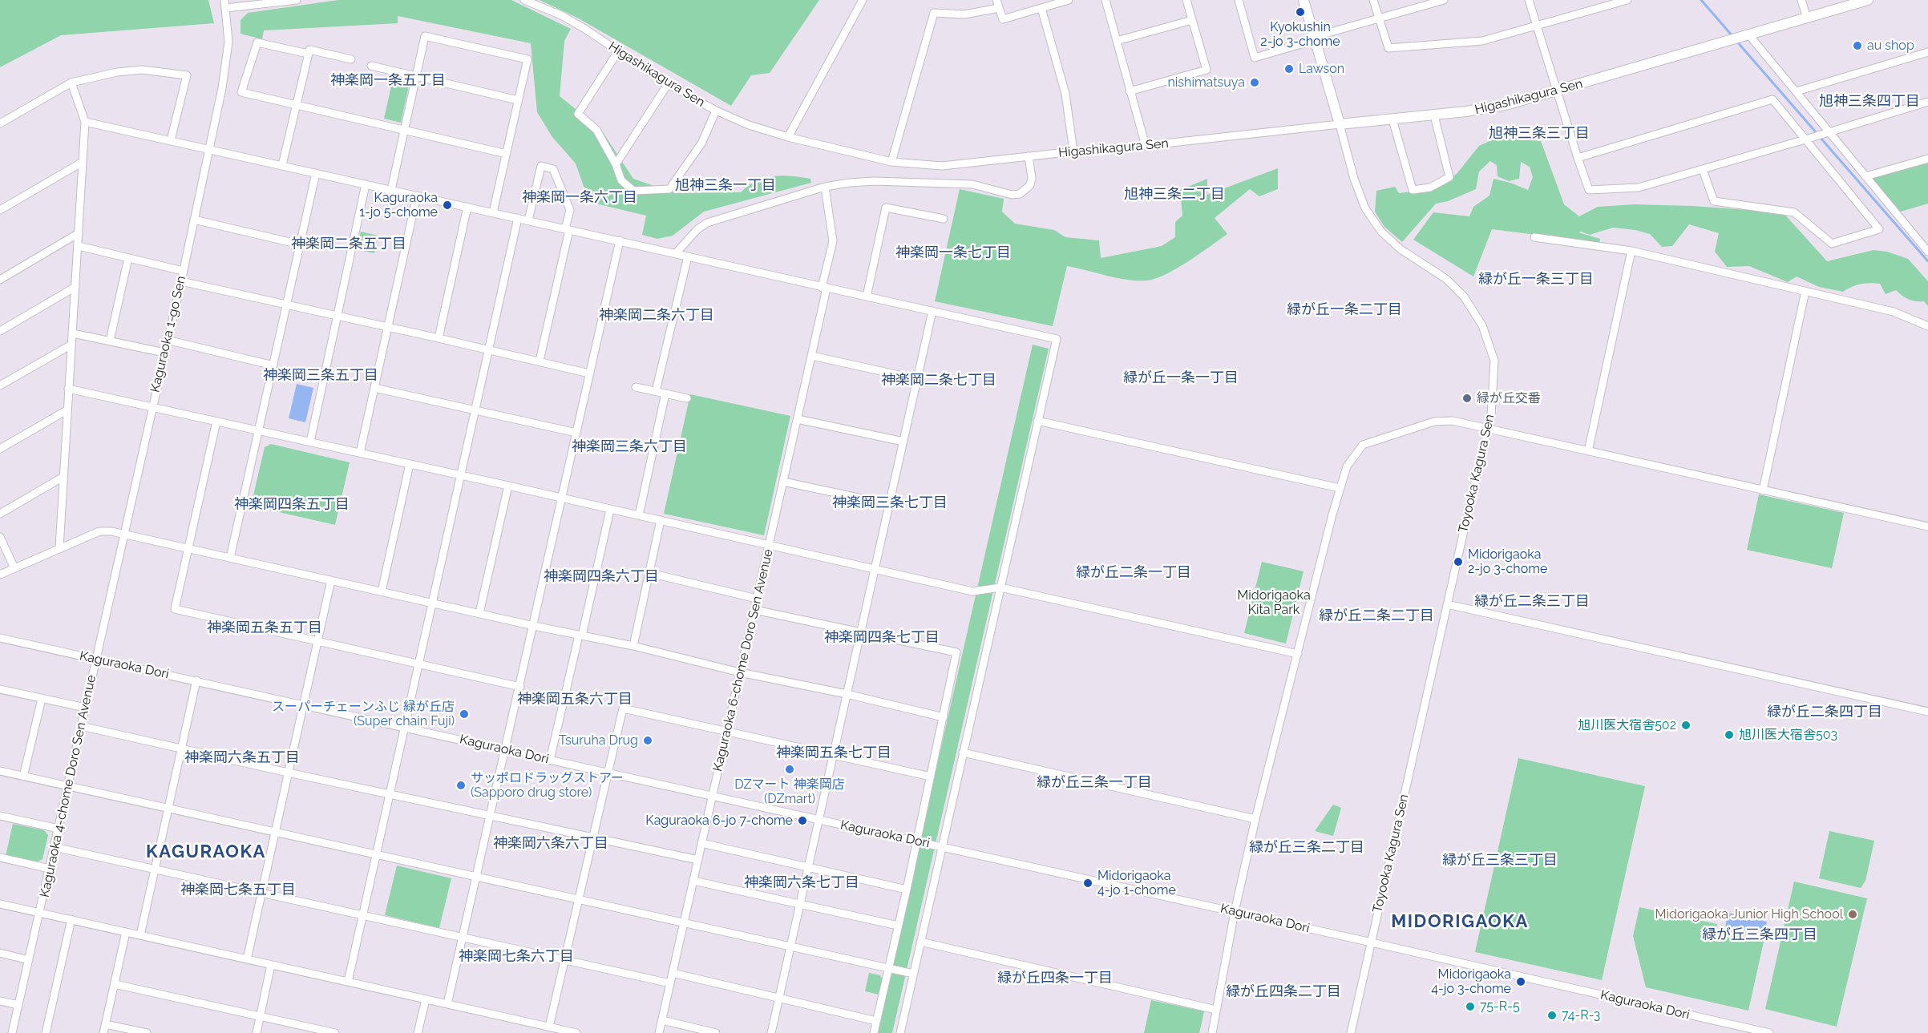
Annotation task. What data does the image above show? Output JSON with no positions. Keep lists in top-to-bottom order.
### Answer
{
  "streets": {
    "main road": ["Higashikagura Sen", "Toyooka Kagura Sen"],
    "street": [
      "Kaguraoka 1-go Sen",
      "Kaguraoka 6-chome Doro Sen Avenue",
      "Kaguraoka Dori",
      "Kaguraoka 4-chome Doro Sen Avenue"
    ]
  },
  "crossings": [
    ["Higashikagura Sen", "Toyooka Kagura Sen"],
    ["Kaguraoka 1-go Sen", "Kaguraoka Dori"],
    ["Kaguraoka 1-go Sen", "Kaguraoka 4-chome Doro Sen Avenue"],
    ["Toyooka Kagura Sen", "Kaguraoka Dori"],
    ["Kaguraoka 6-chome Doro Sen Avenue", "Kaguraoka Dori"],
    ["Kaguraoka Dori", "Kaguraoka 4-chome Doro Sen Avenue"]
  ],
  "districts": [
    "神楽岡一条五丁目",
    "旭神三条四丁目",
    "旭神三条三丁目",
    "旭神三条一丁目",
    "旭神三条二丁目",
    "神楽岡一条六丁目",
    "神楽岡二条五丁目",
    "神楽岡一条七丁目",
    "緑が丘一条三丁目",
    "緑が丘一条二丁目",
    "神楽岡二条六丁目",
    "神楽岡三条五丁目",
    "緑が丘一条一丁目",
    "神楽岡二条七丁目",
    "神楽岡三条六丁目",
    "神楽岡三条七丁目",
    "神楽岡四条五丁目",
    "緑が丘二条一丁目",
    "神楽岡四条六丁目",
    "緑が丘二条三丁目",
    "緑が丘二条二丁目",
    "神楽岡五条五丁目",
    "神楽岡四条七丁目",
    "神楽岡五条六丁目",
    "緑が丘二条四丁目",
    "神楽岡五条七丁目",
    "神楽岡六条五丁目",
    "緑が丘三条一丁目",
    "神楽岡六条六丁目",
    "緑が丘三条二丁目",
    "KAGURAOKA",
    "緑が丘三条三丁目",
    "神楽岡六条七丁目",
    "神楽岡七条五丁目",
    "MIDORIGAOKA",
    "緑が丘三条四丁目",
    "神楽岡七条六丁目",
    "緑が丘四条一丁目",
    "緑が丘四条二丁目"
  ],
  "parks": ["Midorigaoka Kita Park"],
  "places": [
    "Kyokushin 2-jo 3-chome",
    "au shop",
    "Lawson",
    "nishimatsuya",
    "Kaguraoka 1-jo 5-chome",
    "緑が丘交番",
    "Midorigaoka 2-jo 3-chome",
    "スーパーチェーンふじ 緑が丘店 (Super chain Fuji)",
    "旭川医大宿舎502",
    "旭川医大宿舎503",
    "Tsuruha Drug",
    "DZマート 神楽岡店 (DZmart)",
    "サッポロドラッグストアー (Sapporo drug store)",
    "Kaguraoka 6-jo 7-chome",
    "Midorigaoka 4-jo 1-chome",
    "Midorigaoka Junior High School",
    "Midorigaoka 4-jo 3-chome",
    "75-R-5",
    "74-R-3"
  ]
}
